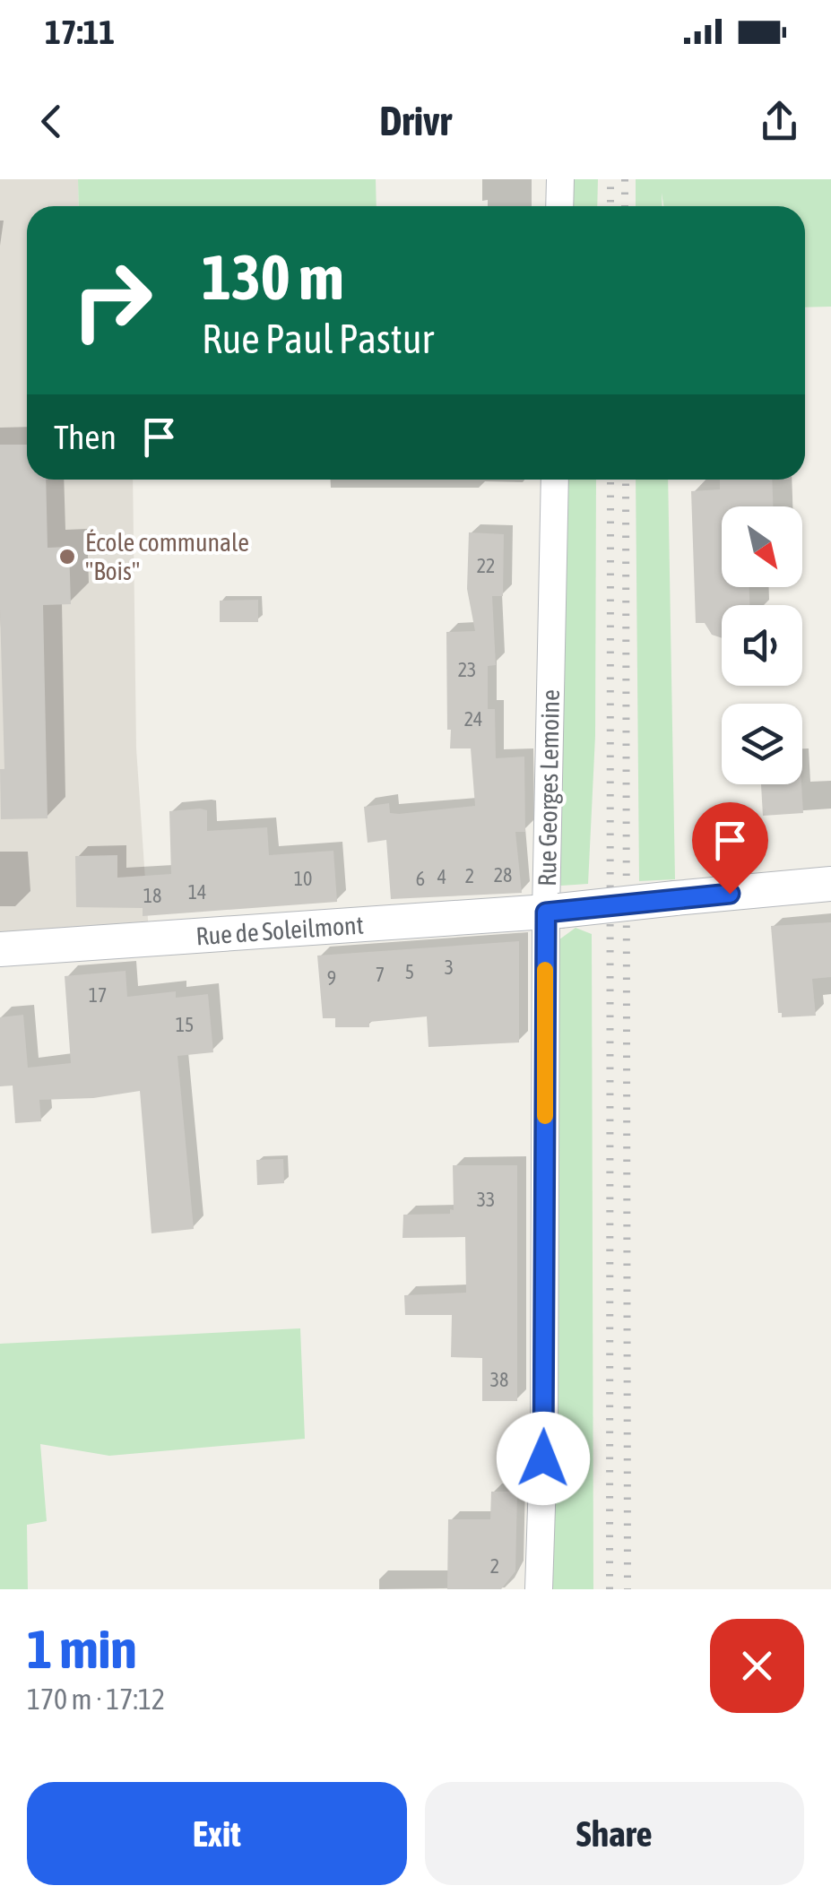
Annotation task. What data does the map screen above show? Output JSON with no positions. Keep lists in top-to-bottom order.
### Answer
{
  "streets": {
    "street": ["Rue Georges Lemoine", "Rue de Soleilmont"]
  },
  "crossings": [
    ["Rue Georges Lemoine", "Rue de Soleilmont"]
  ],
  "places": ["École communale \"Bois\""],
  "house_numbers": [
    "22",
    "23",
    "24",
    "28",
    "2",
    "4",
    "10",
    "6",
    "14",
    "18",
    "3",
    "5",
    "7",
    "9",
    "17",
    "15",
    "33",
    "38",
    "2"
  ],
  "north": "bottom right",
  "page": {
    "status": "17:11",
    "header": "Drivr",
    "turn": ["130 m", "Rue Paul Pastur"],
    "then": "Then",
    "heading": ["1 min", "170 m · 17:12"],
    "buttons": ["Exit", "Share"]
  }
}
